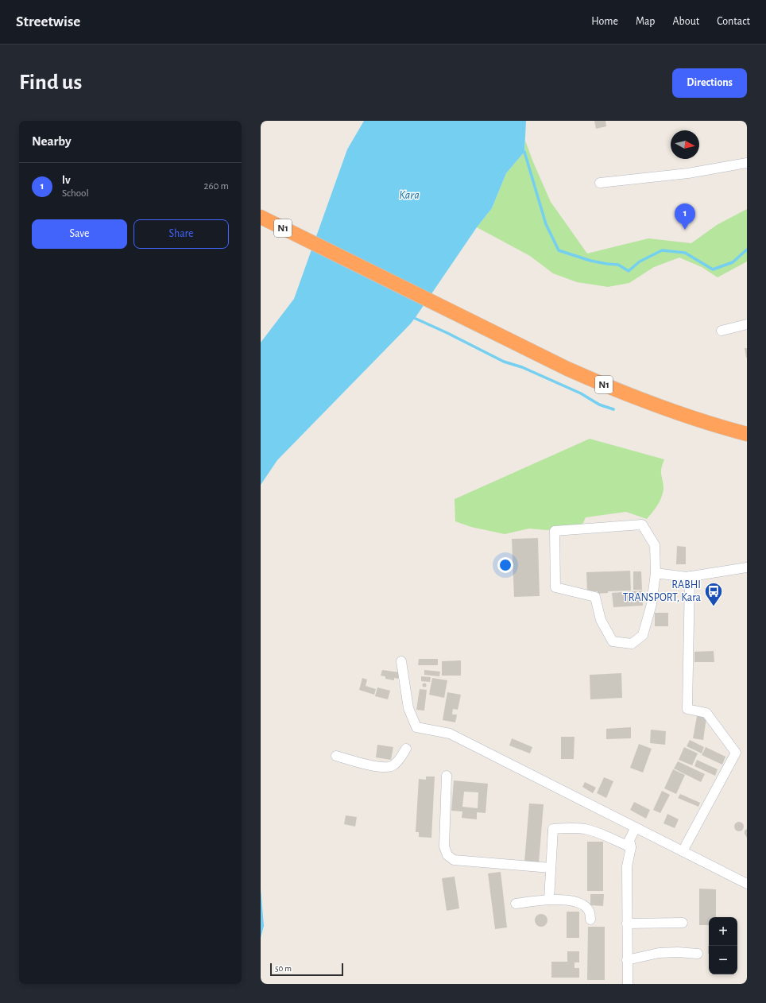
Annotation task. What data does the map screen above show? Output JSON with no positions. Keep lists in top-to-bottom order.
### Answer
{
  "streets": {
    "highway": ["N1"]
  },
  "water": ["Kara"],
  "places": {
    "bus stop": ["RABHI TRANSPORT, Kara"]
  },
  "scale_bar": "50 m",
  "north": "right",
  "page": {
    "header": "Streetwise",
    "nav": [
      "Home",
      "Map",
      "About",
      "Contact"
    ],
    "buttons": [
      "Directions",
      ["Save", "Share"]
    ],
    "title": "Find us",
    "heading": "Nearby",
    "list": [
      {
        "mark": "1",
        "name": "lv",
        "note": "School",
        "value": "260 m"
      }
    ],
    "pins": "1",
    "map_buttons": ["+", "−"],
    "scale": "50 m"
  }
}
